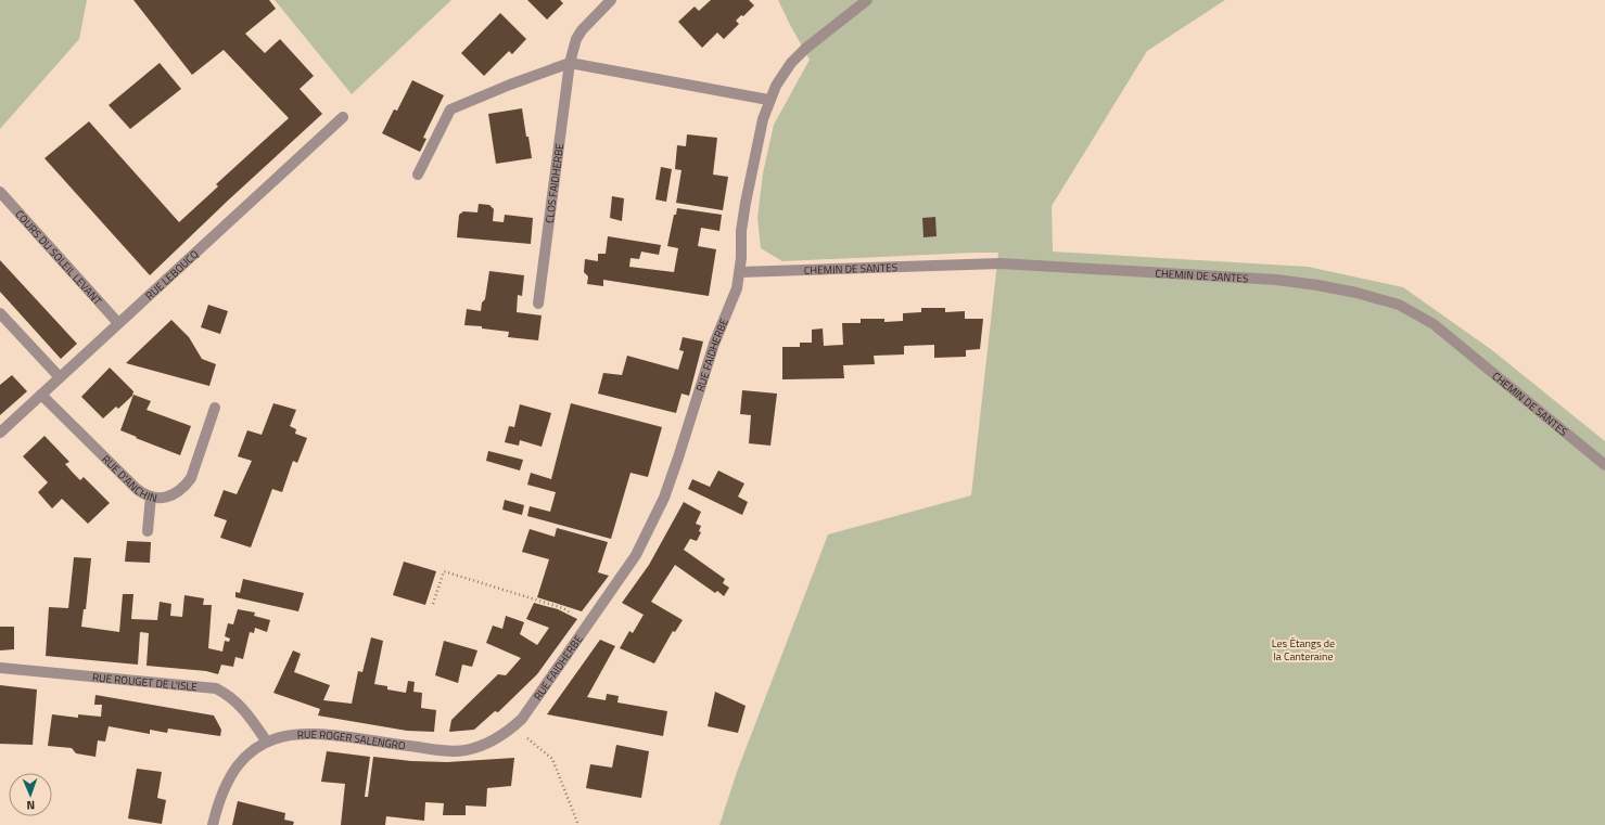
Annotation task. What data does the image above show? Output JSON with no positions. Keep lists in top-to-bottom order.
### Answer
{
  "streets": {
    "street": [
      "CLOS FAIDHERBE",
      "COURS DU SOLEIL LEVANT",
      "CHEMIN DE SANTES",
      "RUE LEBOUCQ",
      "RUE FAIDHERBE",
      "RUE D'ANCHIN",
      "RUE ROUGET DE L'ISLE",
      "RUE ROGER SALENGRO"
    ]
  },
  "crossings": [
    ["COURS DU SOLEIL LEVANT", "RUE LEBOUCQ"],
    ["CHEMIN DE SANTES", "RUE FAIDHERBE"],
    ["RUE LEBOUCQ", "RUE D'ANCHIN"],
    ["RUE FAIDHERBE", "RUE ROGER SALENGRO"],
    ["RUE ROUGET DE L'ISLE", "RUE ROGER SALENGRO"]
  ],
  "parks": ["Les Étangs de la Canteraine"],
  "north": "bottom"
}
